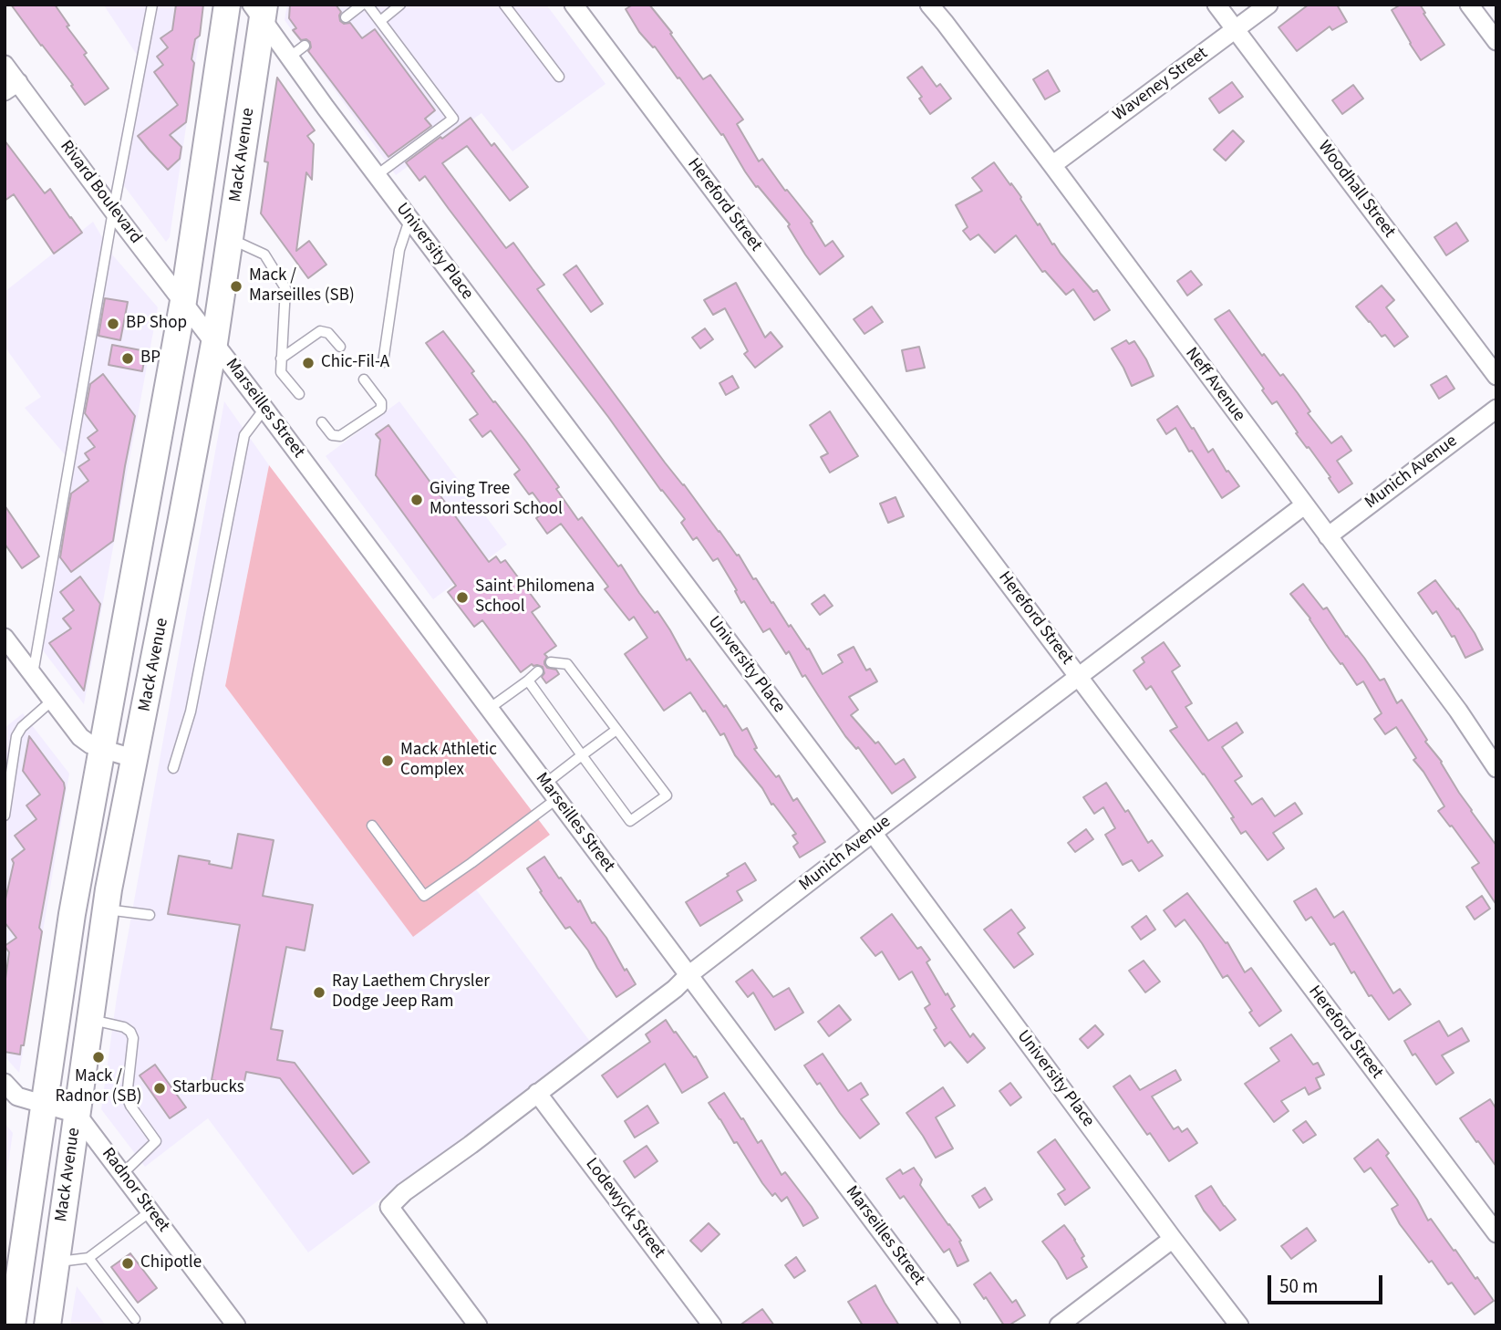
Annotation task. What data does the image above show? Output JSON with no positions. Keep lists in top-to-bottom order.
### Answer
{
  "streets": {
    "main road": ["Mack Avenue"],
    "street": [
      "Waveney Street",
      "Woodhall Street",
      "Rivard Boulevard",
      "Hereford Street",
      "University Place",
      "Neff Avenue",
      "Marseilles Street",
      "Munich Avenue",
      "Radnor Street",
      "Lodewyck Street"
    ]
  },
  "crossings": [
    ["Waveney Street", "Woodhall Street"],
    ["Waveney Street", "Neff Avenue"],
    ["Mack Avenue", "Rivard Boulevard"],
    ["Mack Avenue", "University Place"],
    ["Mack Avenue", "Marseilles Street"],
    ["Mack Avenue", "Radnor Street"],
    ["Rivard Boulevard", "Marseilles Street"],
    ["Hereford Street", "Munich Avenue"],
    ["University Place", "Munich Avenue"],
    ["Neff Avenue", "Munich Avenue"],
    ["Marseilles Street", "Munich Avenue"],
    ["Munich Avenue", "Lodewyck Street"]
  ],
  "places": [
    "Mack / Marseilles (SB)",
    "BP Shop",
    "BP",
    "Chic-Fil-A",
    "Giving Tree Montessori School",
    "Saint Philomena School",
    "Mack Athletic Complex",
    "Ray Laethem Chrysler Dodge Jeep Ram",
    "Mack / Radnor (SB)",
    "Starbucks",
    "Chipotle"
  ],
  "scale_bar": "50 m"
}
